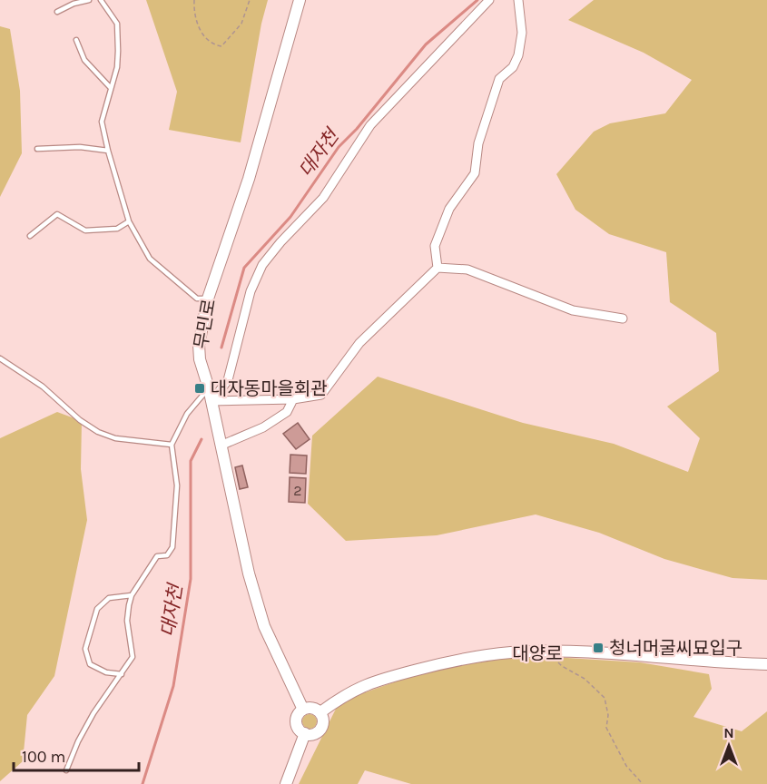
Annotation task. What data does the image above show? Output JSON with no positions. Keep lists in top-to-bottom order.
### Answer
{
  "streets": {
    "street": ["무민로", "대양로"]
  },
  "crossings": [
    ["무민로", "대양로"]
  ],
  "water": ["대자천"],
  "places": {
    "transit": ["대자동마을회관", "청너머굴씨묘입구"]
  },
  "house_numbers": ["2"],
  "scale_bar": "100 m",
  "north": "top"
}
